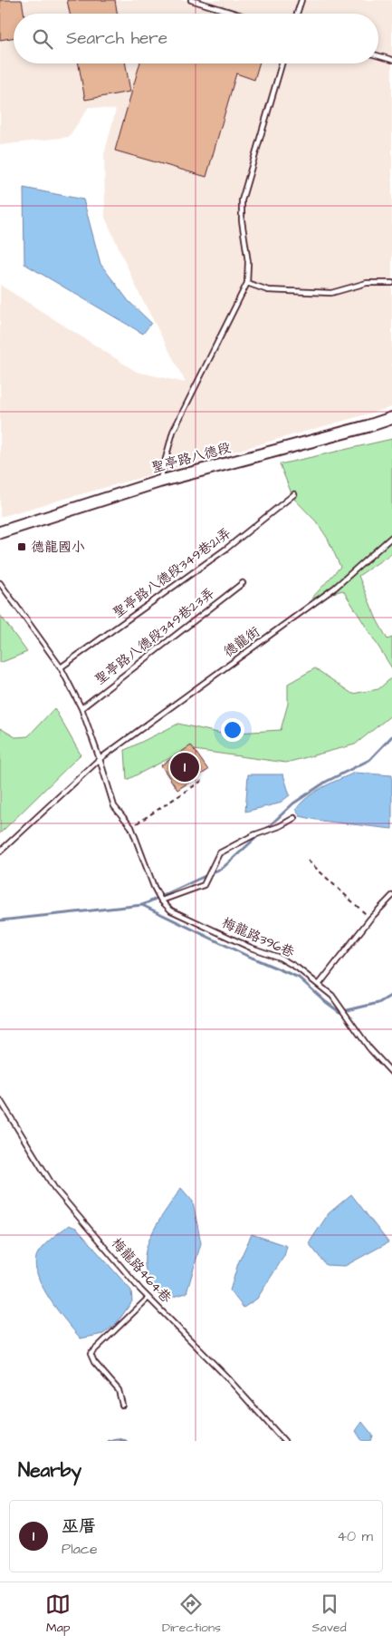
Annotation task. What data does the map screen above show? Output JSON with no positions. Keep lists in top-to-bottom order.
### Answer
{
  "streets": {
    "street": ["聖亭路八德段"],
    "lane": [
      "聖亭路八德段349巷21弄",
      "聖亭路八德段349巷23弄",
      "德龍街",
      "梅龍路396巷",
      "梅龍路464巷"
    ]
  },
  "crossings": [
    ["聖亭路八德段349巷21弄", "梅龍路396巷"],
    ["聖亭路八德段349巷23弄", "梅龍路396巷"],
    ["德龍街", "梅龍路396巷"]
  ],
  "places": {
    "transit": ["德龍國小"]
  },
  "page": {
    "search": "Search here",
    "pins": "1",
    "heading": "Nearby",
    "list": [
      {
        "mark": "1",
        "name": "巫厝",
        "note": "Place",
        "value": "40 m"
      }
    ],
    "nav": ["Map", "Directions", "Saved"]
  }
}
